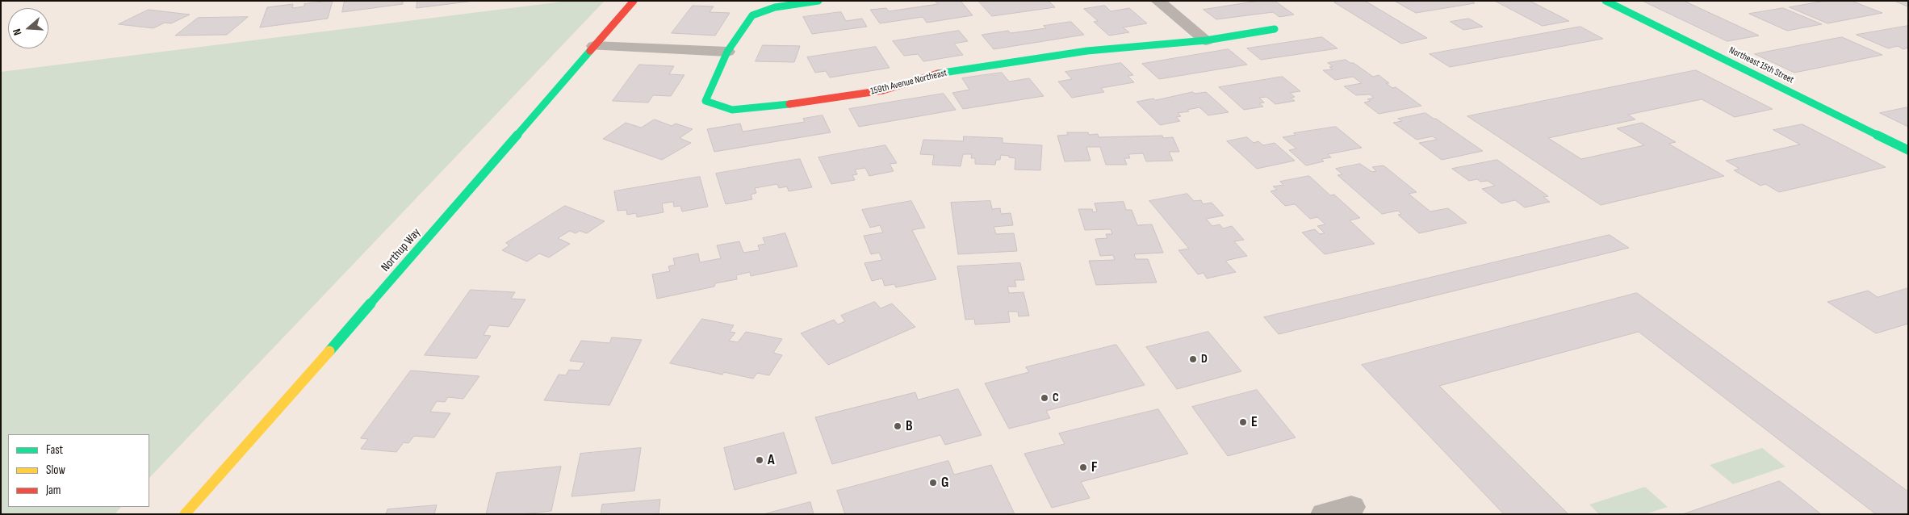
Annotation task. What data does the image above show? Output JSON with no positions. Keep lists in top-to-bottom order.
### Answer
{
  "streets": {
    "street": ["Northeast 15th Street", "159th Avenue Northeast", "Northup Way"]
  },
  "places": [
    "D",
    "C",
    "E",
    "B",
    "A",
    "F",
    "G"
  ],
  "legend": ["Fast", "Slow", "Jam"],
  "north": "left"
}
